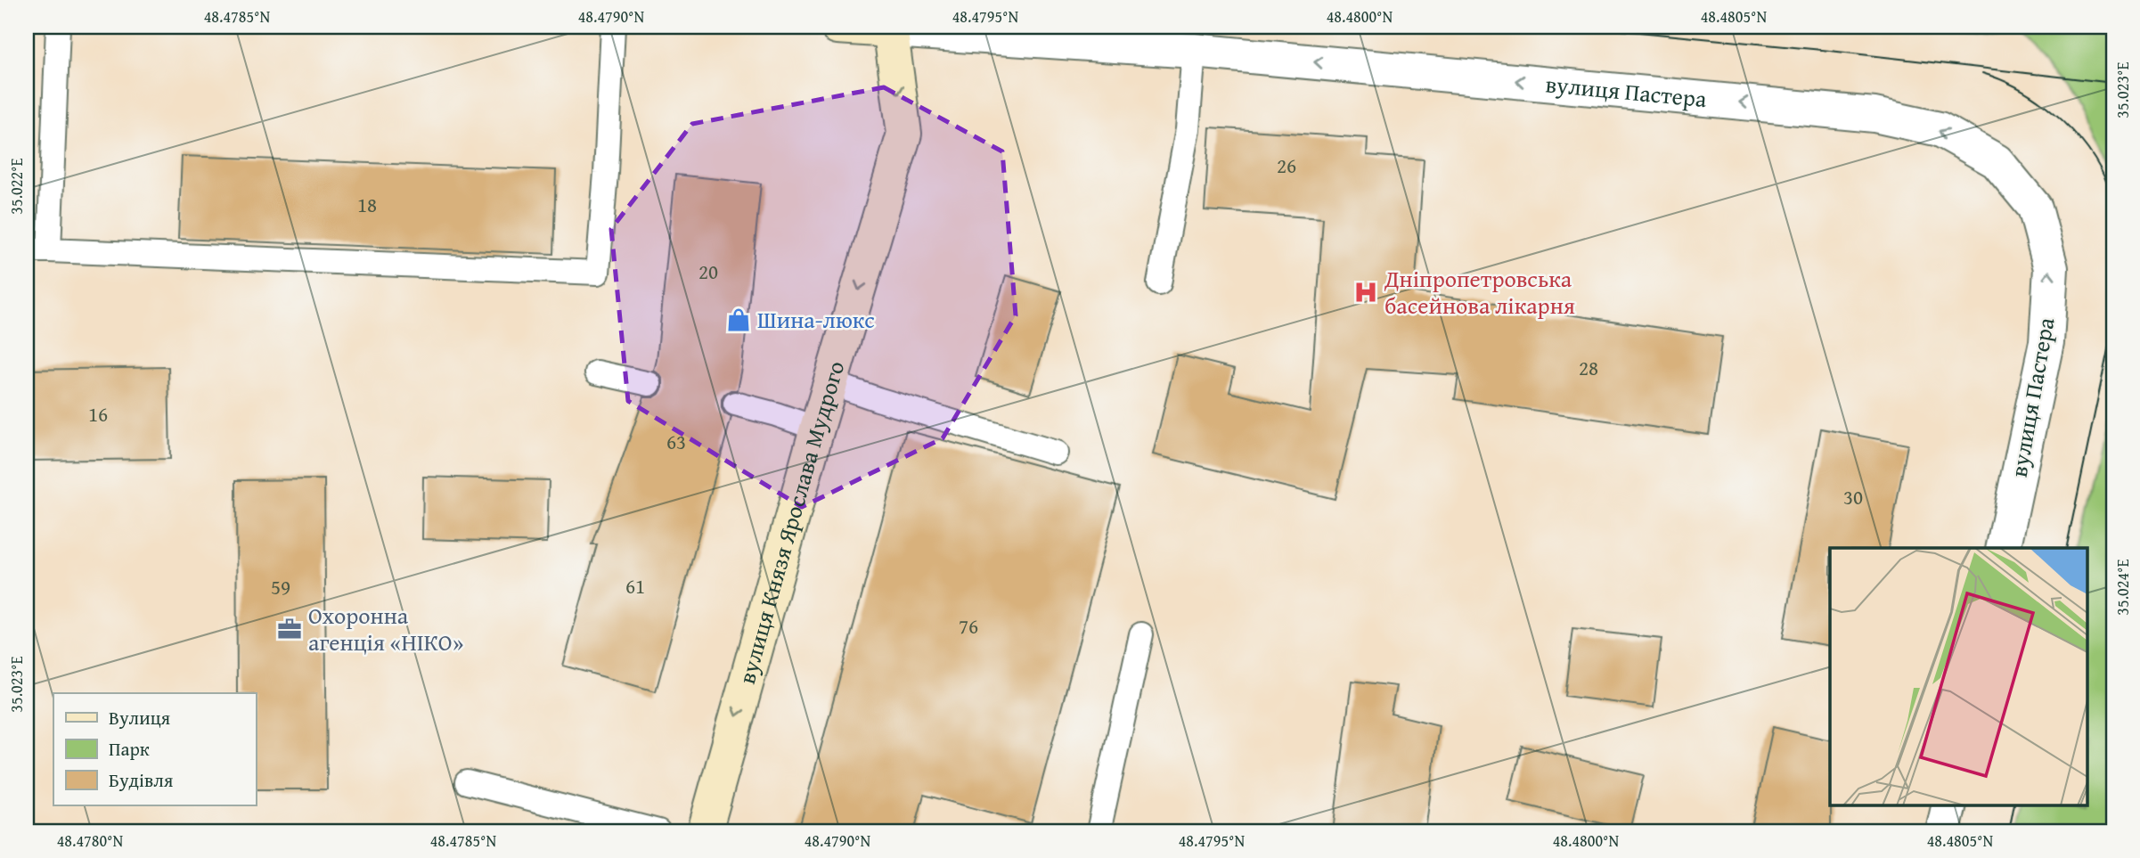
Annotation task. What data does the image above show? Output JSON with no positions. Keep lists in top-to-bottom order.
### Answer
{
  "streets": {
    "main road": ["вулиця Пастера", "вулиця Князя Ярослава Мудрого"]
  },
  "crossings": [
    ["вулиця Пастера", "вулиця Князя Ярослава Мудрого"]
  ],
  "one_way": ["вулиця Князя Ярослава Мудрого"],
  "places": {
    "hospital": ["Дніпропетровська басейнова лікарня"],
    "shop": ["Шина-люкс"],
    "office": ["Охоронна агенція «НІКО»"]
  },
  "house_numbers": [
    "26",
    "18",
    "20",
    "28",
    "16",
    "63",
    "30",
    "61",
    "59",
    "76"
  ],
  "legend": ["Вулиця", "Парк", "Будівля"],
  "coordinates": [
    "48.4785°N",
    "48.4790°N",
    "48.4795°N",
    "48.4800°N",
    "48.4805°N",
    "35.023°E",
    "35.022°E",
    "35.024°E",
    "48.4780°N"
  ]
}
